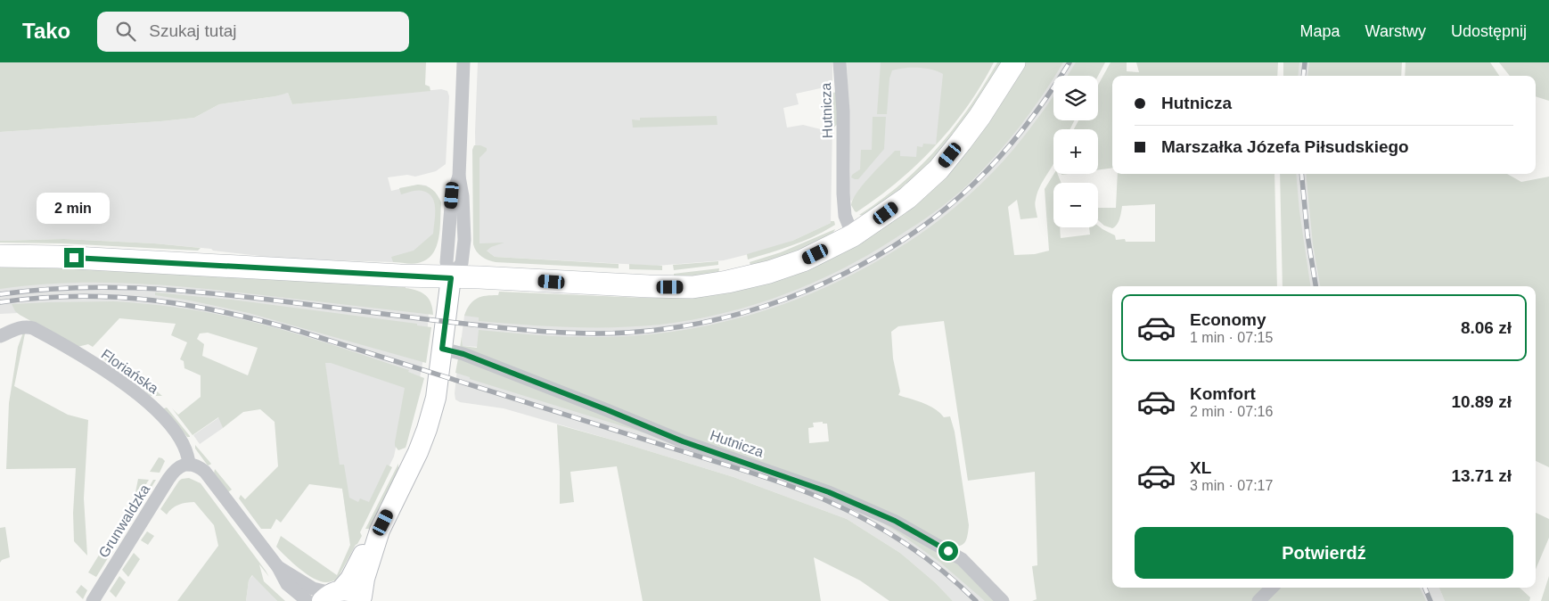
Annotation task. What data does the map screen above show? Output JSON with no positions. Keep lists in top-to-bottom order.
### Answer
{
  "streets": {
    "street": ["Hutnicza", "Floriańska", "Grunwaldzka"]
  },
  "crossings": [
    ["Floriańska", "Grunwaldzka"]
  ],
  "page": {
    "header": "Tako",
    "search": "Szukaj tutaj",
    "nav": ["Mapa", "Warstwy", "Udostępnij"],
    "map_buttons": ["+", "−"],
    "banner": ["Hutnicza", "Marszałka Józefa Piłsudskiego"],
    "bubble": "2 min",
    "list": [
      {
        "name": "Economy",
        "note": "1 min · 07:15",
        "value": "8.06 zł"
      },
      {
        "name": "Komfort",
        "note": "2 min · 07:16",
        "value": "10.89 zł"
      },
      {
        "name": "XL",
        "note": "3 min · 07:17",
        "value": "13.71 zł"
      }
    ],
    "buttons": "Potwierdź"
  }
}
